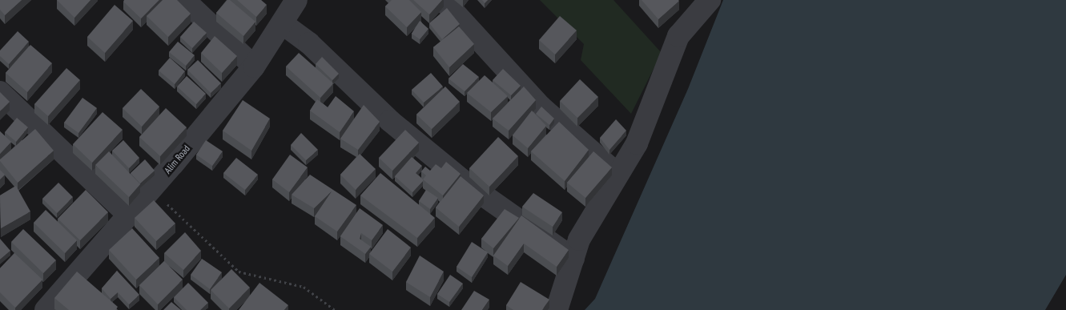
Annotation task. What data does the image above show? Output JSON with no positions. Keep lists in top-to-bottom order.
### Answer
{
  "streets": {
    "street": ["Alim Road"]
  }
}
